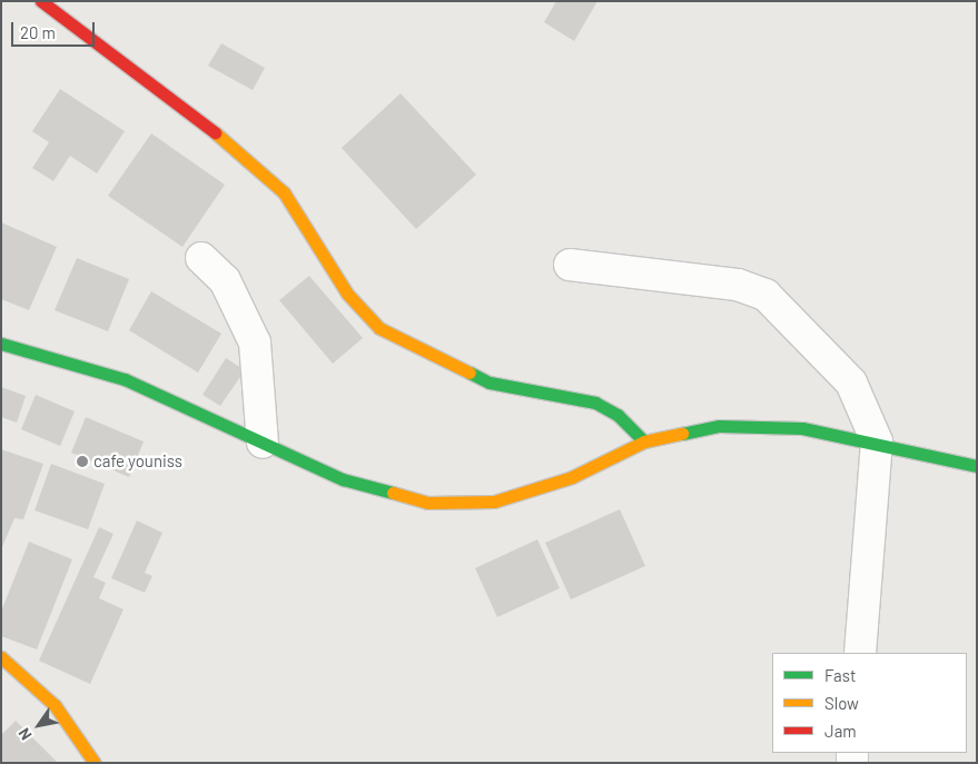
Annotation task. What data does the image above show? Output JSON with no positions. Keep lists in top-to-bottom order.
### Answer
{
  "places": ["cafe youniss"],
  "legend": ["Fast", "Slow", "Jam"],
  "scale_bar": "20 m",
  "north": "bottom left"
}
